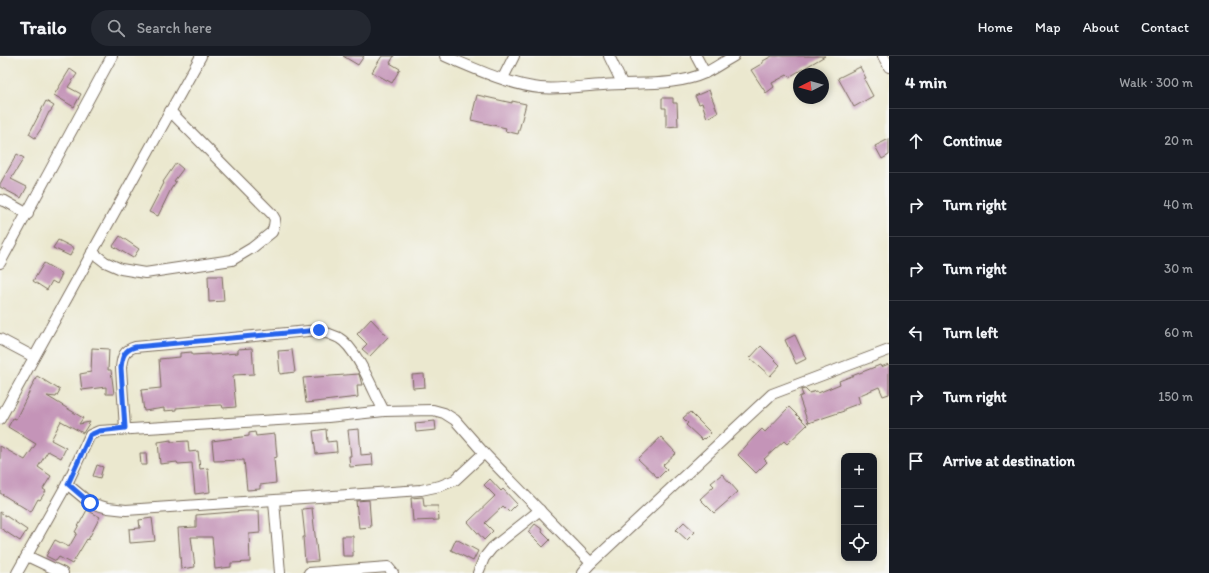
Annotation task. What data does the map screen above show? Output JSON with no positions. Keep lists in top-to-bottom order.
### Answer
{
  "north": "left",
  "page": {
    "header": "Trailo",
    "search": "Search here",
    "nav": [
      "Home",
      "Map",
      "About",
      "Contact"
    ],
    "heading": ["4 min", "Walk · 300 m"],
    "list": [
      ["Continue", "20 m"],
      ["Turn right", "40 m"],
      ["Turn right", "30 m"],
      ["Turn left", "60 m"],
      ["Turn right", "150 m"],
      "Arrive at destination"
    ],
    "map_buttons": ["+", "−"]
  }
}
